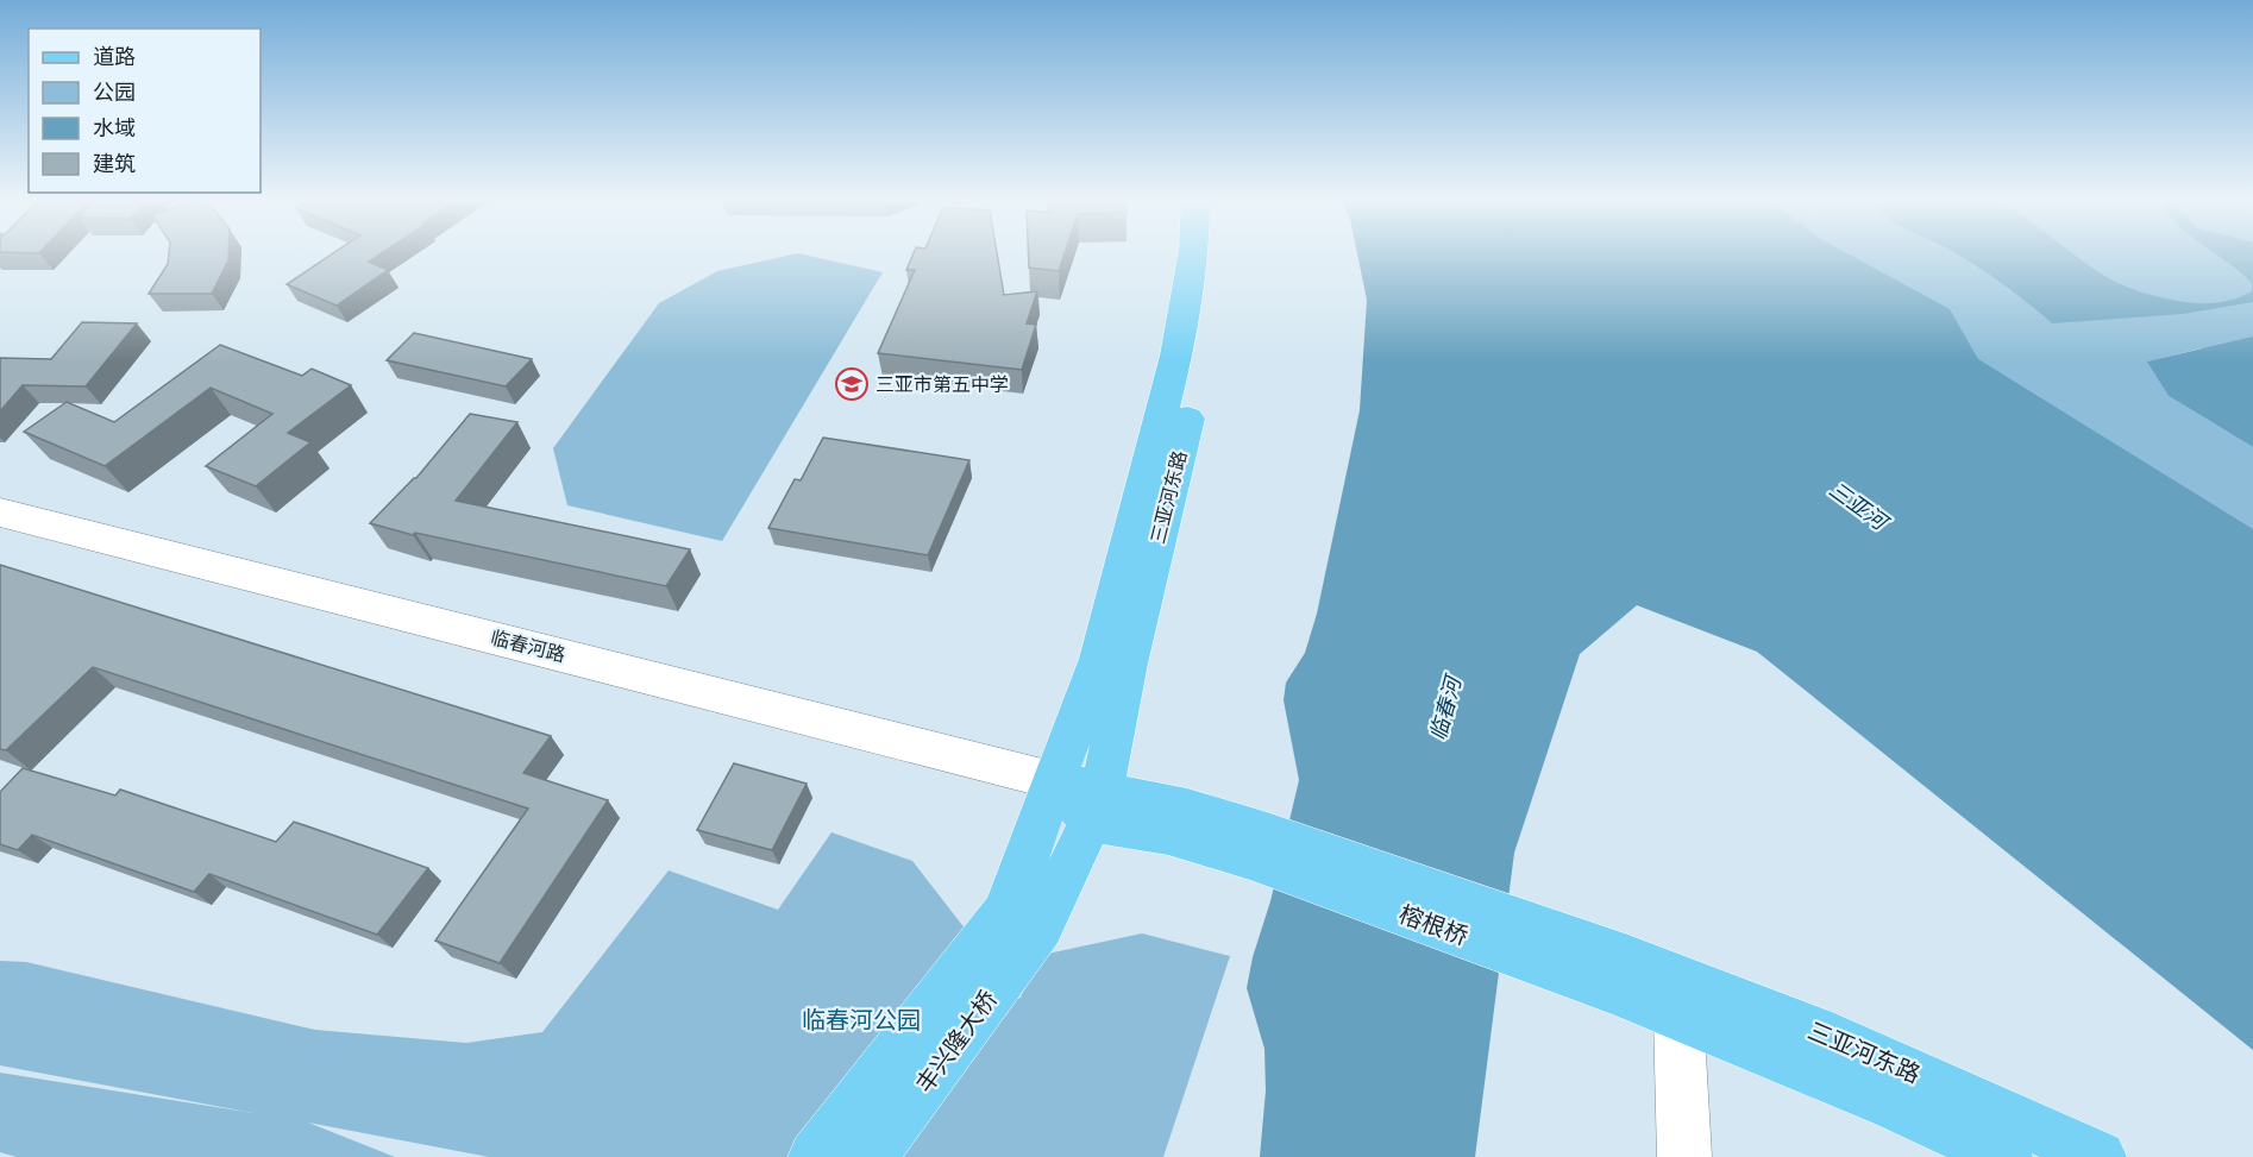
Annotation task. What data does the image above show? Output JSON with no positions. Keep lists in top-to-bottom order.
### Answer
{
  "streets": {
    "main road": ["三亚河东路", "榕根桥", "丰兴隆大桥"],
    "street": ["临春河路"]
  },
  "crossings": [
    ["三亚河东路", "临春河路"],
    ["三亚河东路", "榕根桥"],
    ["三亚河东路", "丰兴隆大桥"]
  ],
  "water": ["三亚河", "临春河"],
  "parks": ["临春河公园"],
  "places": {
    "school or university": ["三亚市第五中学"]
  },
  "legend": [
    "道路",
    "公园",
    "水域",
    "建筑"
  ]
}
